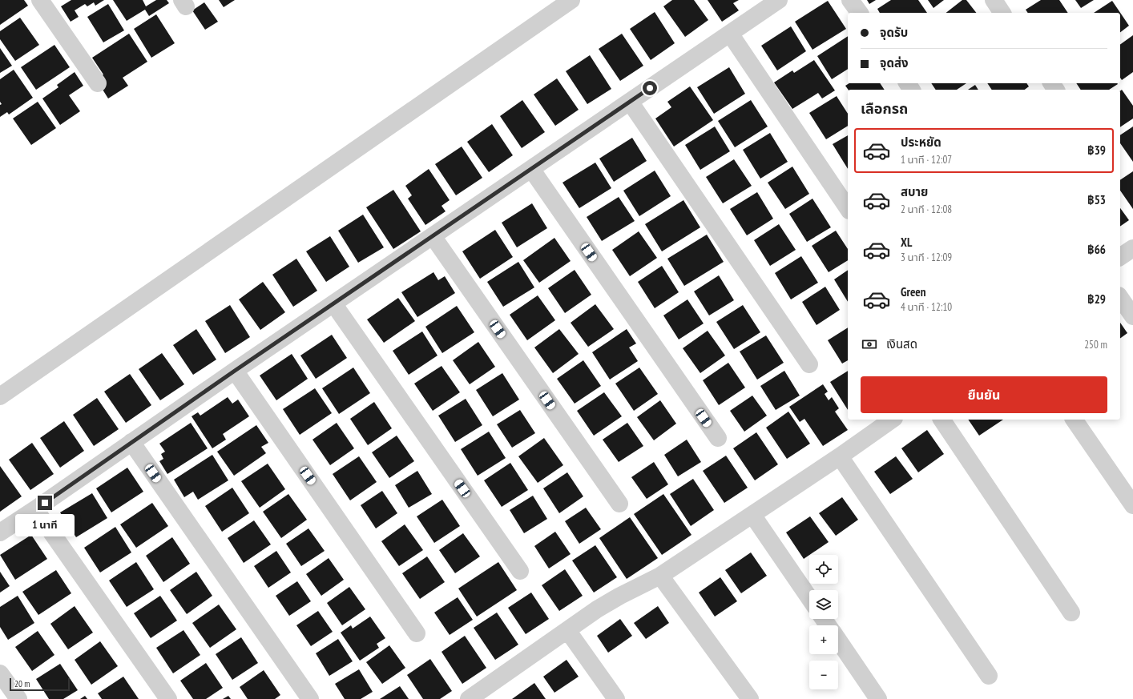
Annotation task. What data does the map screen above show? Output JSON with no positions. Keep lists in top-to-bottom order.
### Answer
{
  "scale_bar": "20 m",
  "page": {
    "banner": ["จุดรับ", "จุดส่ง"],
    "heading": "เลือกรถ",
    "list": [
      {
        "name": "ประหยัด",
        "note": "1 นาที · 12:07",
        "value": "฿39"
      },
      {
        "name": "สบาย",
        "note": "2 นาที · 12:08",
        "value": "฿53"
      },
      {
        "name": "XL",
        "note": "3 นาที · 12:09",
        "value": "฿66"
      },
      {
        "name": "Green",
        "note": "4 นาที · 12:10",
        "value": "฿29"
      }
    ],
    "pay": ["เงินสด", "250 m"],
    "buttons": "ยืนยัน",
    "bubble": "1 นาที",
    "map_buttons": ["+", "−"],
    "scale": "20 m"
  }
}
